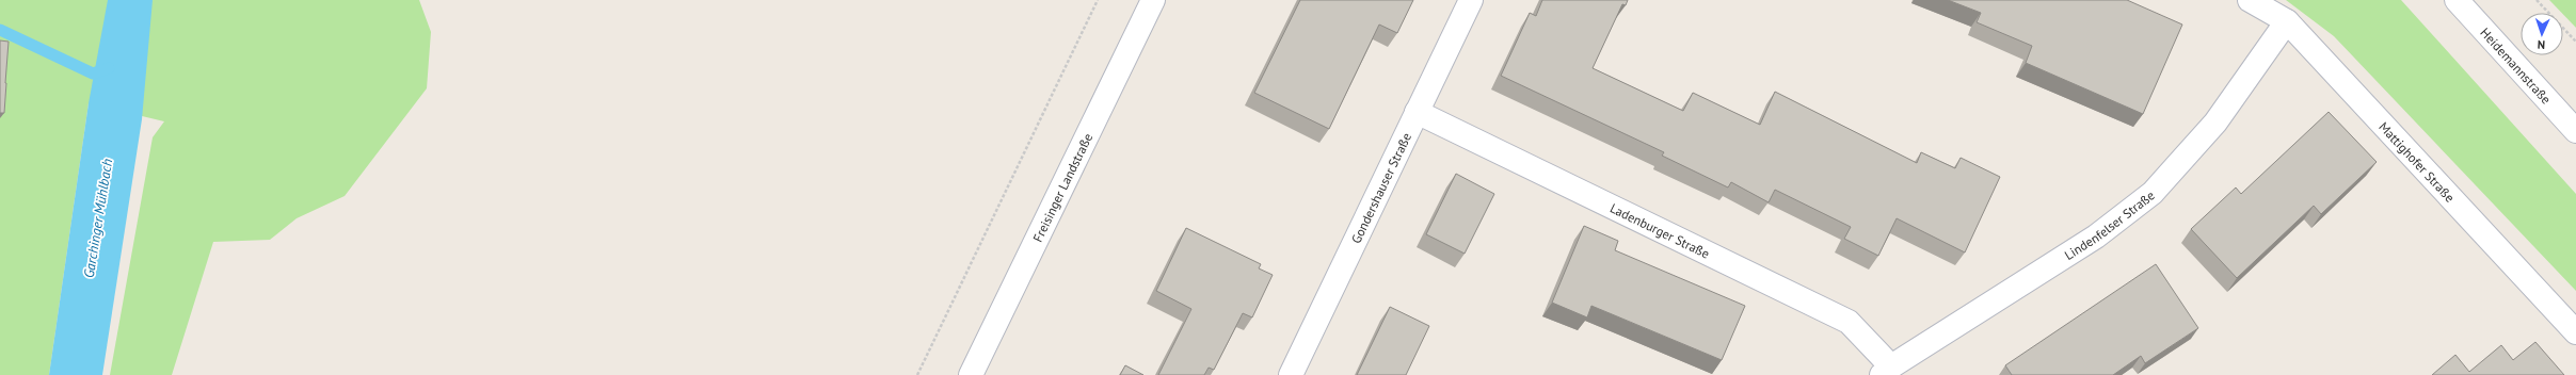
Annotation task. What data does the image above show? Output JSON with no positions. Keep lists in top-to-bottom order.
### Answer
{
  "streets": {
    "street": [
      "Heidemannstraße",
      "Mattighofer Straße",
      "Freisinger Landstraße",
      "Gondershauser Straße",
      "Lindenfelser Straße",
      "Ladenburger Straße"
    ]
  },
  "crossings": [
    ["Mattighofer Straße", "Lindenfelser Straße"],
    ["Gondershauser Straße", "Ladenburger Straße"],
    ["Lindenfelser Straße", "Ladenburger Straße"]
  ],
  "water": ["Garchinger Mühlbach"],
  "north": "bottom"
}
